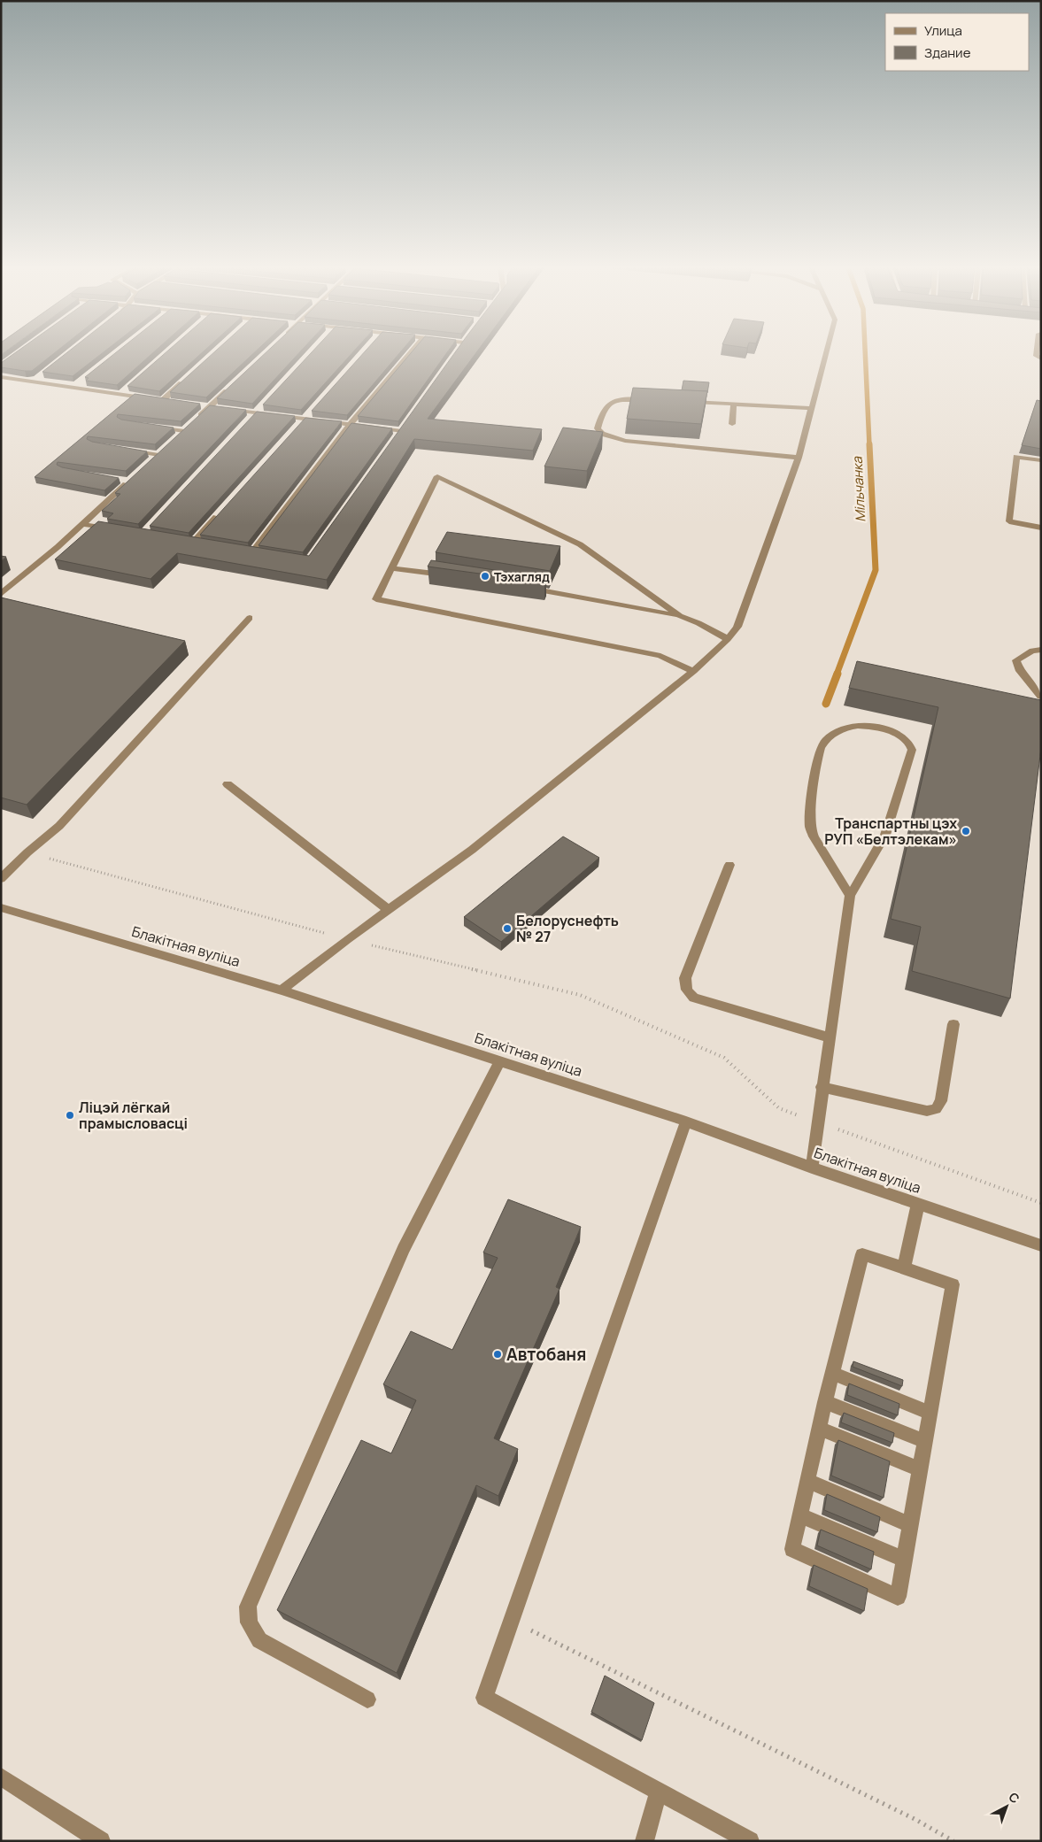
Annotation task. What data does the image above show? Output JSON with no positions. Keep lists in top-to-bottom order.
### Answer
{
  "streets": {
    "street": ["Блакітная вуліца"]
  },
  "water": ["Мільчанка"],
  "places": [
    "Тэхагляд",
    "Транспартны цэх РУП «Белтэлекам»",
    "Белоруснефть № 27",
    "Ліцэй лёгкай прамысловасці",
    "Автобаня"
  ],
  "legend": ["Улица", "Здание"],
  "north": "top right"
}
